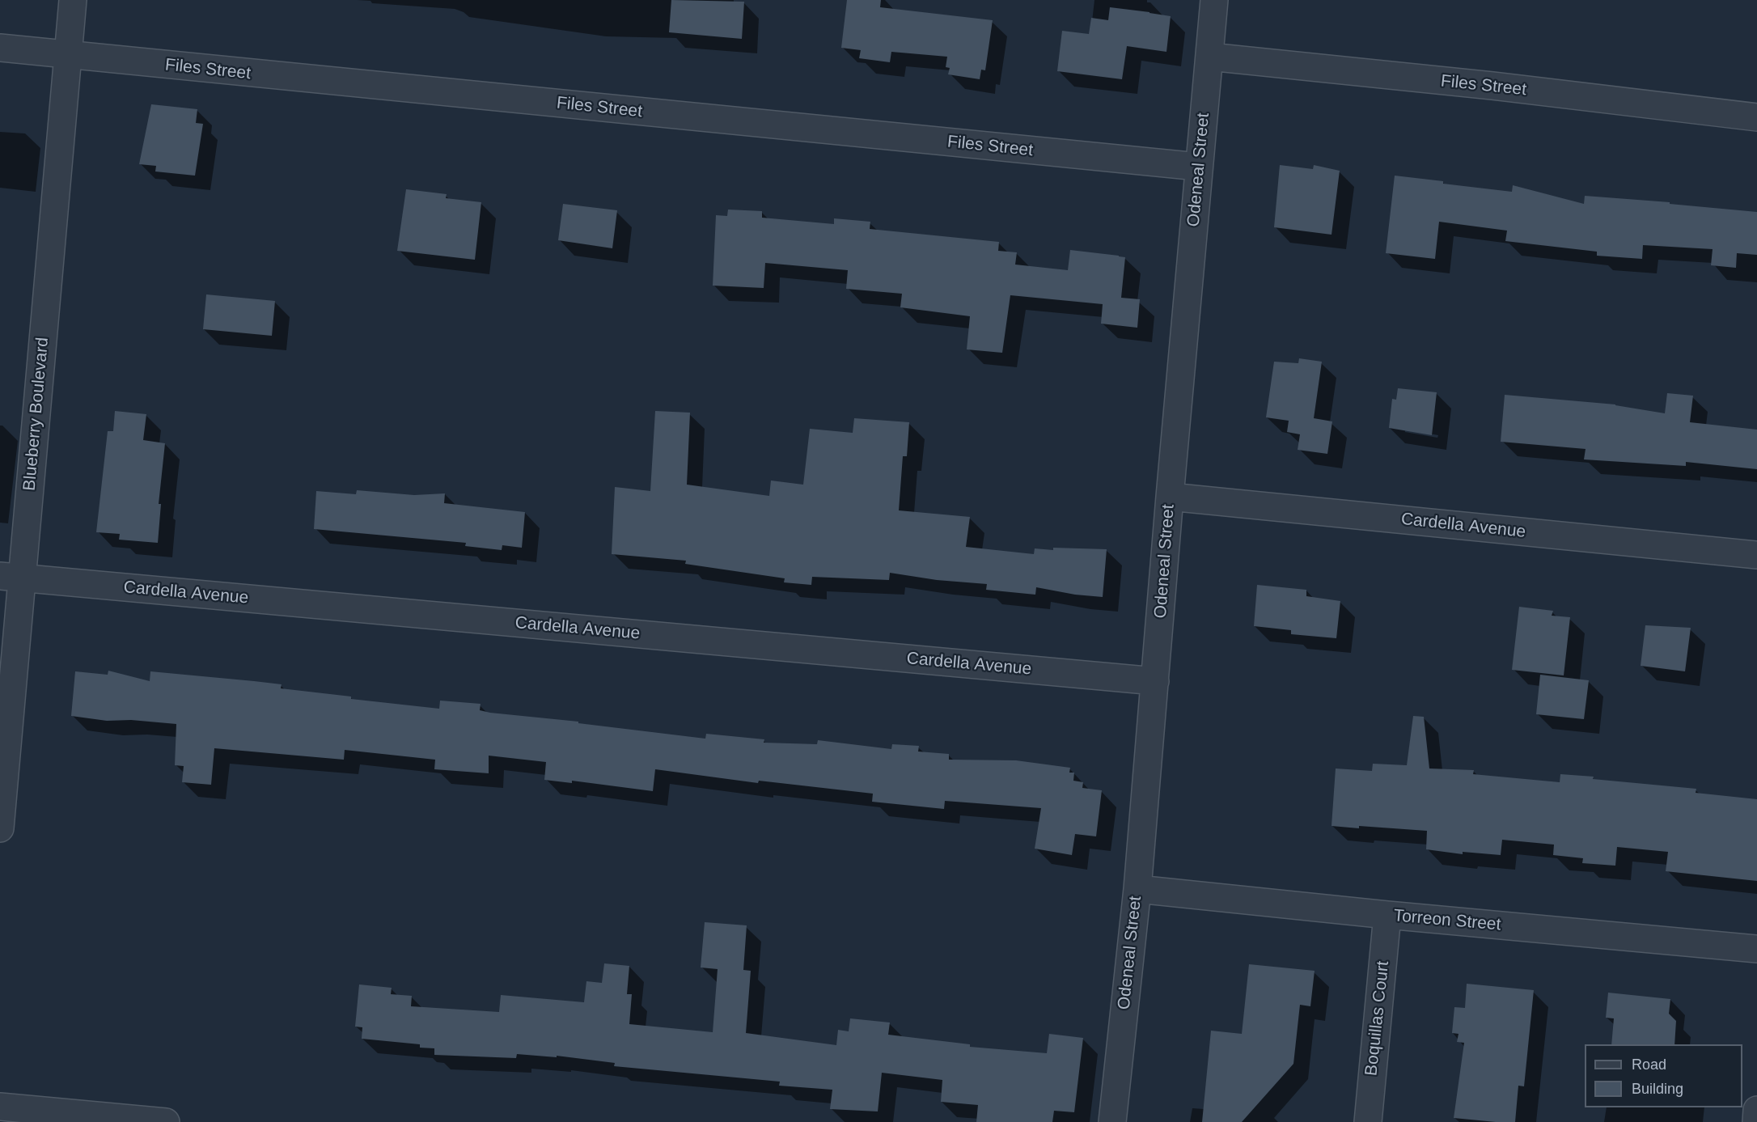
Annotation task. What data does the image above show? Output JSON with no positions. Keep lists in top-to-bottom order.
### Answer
{
  "streets": {
    "street": [
      "Files Street",
      "Odeneal Street",
      "Blueberry Boulevard",
      "Cardella Avenue",
      "Torreon Street",
      "Boquillas Court"
    ]
  },
  "crossings": [
    ["Files Street", "Odeneal Street"],
    ["Files Street", "Blueberry Boulevard"],
    ["Odeneal Street", "Cardella Avenue"],
    ["Odeneal Street", "Torreon Street"],
    ["Blueberry Boulevard", "Cardella Avenue"],
    ["Torreon Street", "Boquillas Court"]
  ],
  "legend": ["Road", "Building"]
}
